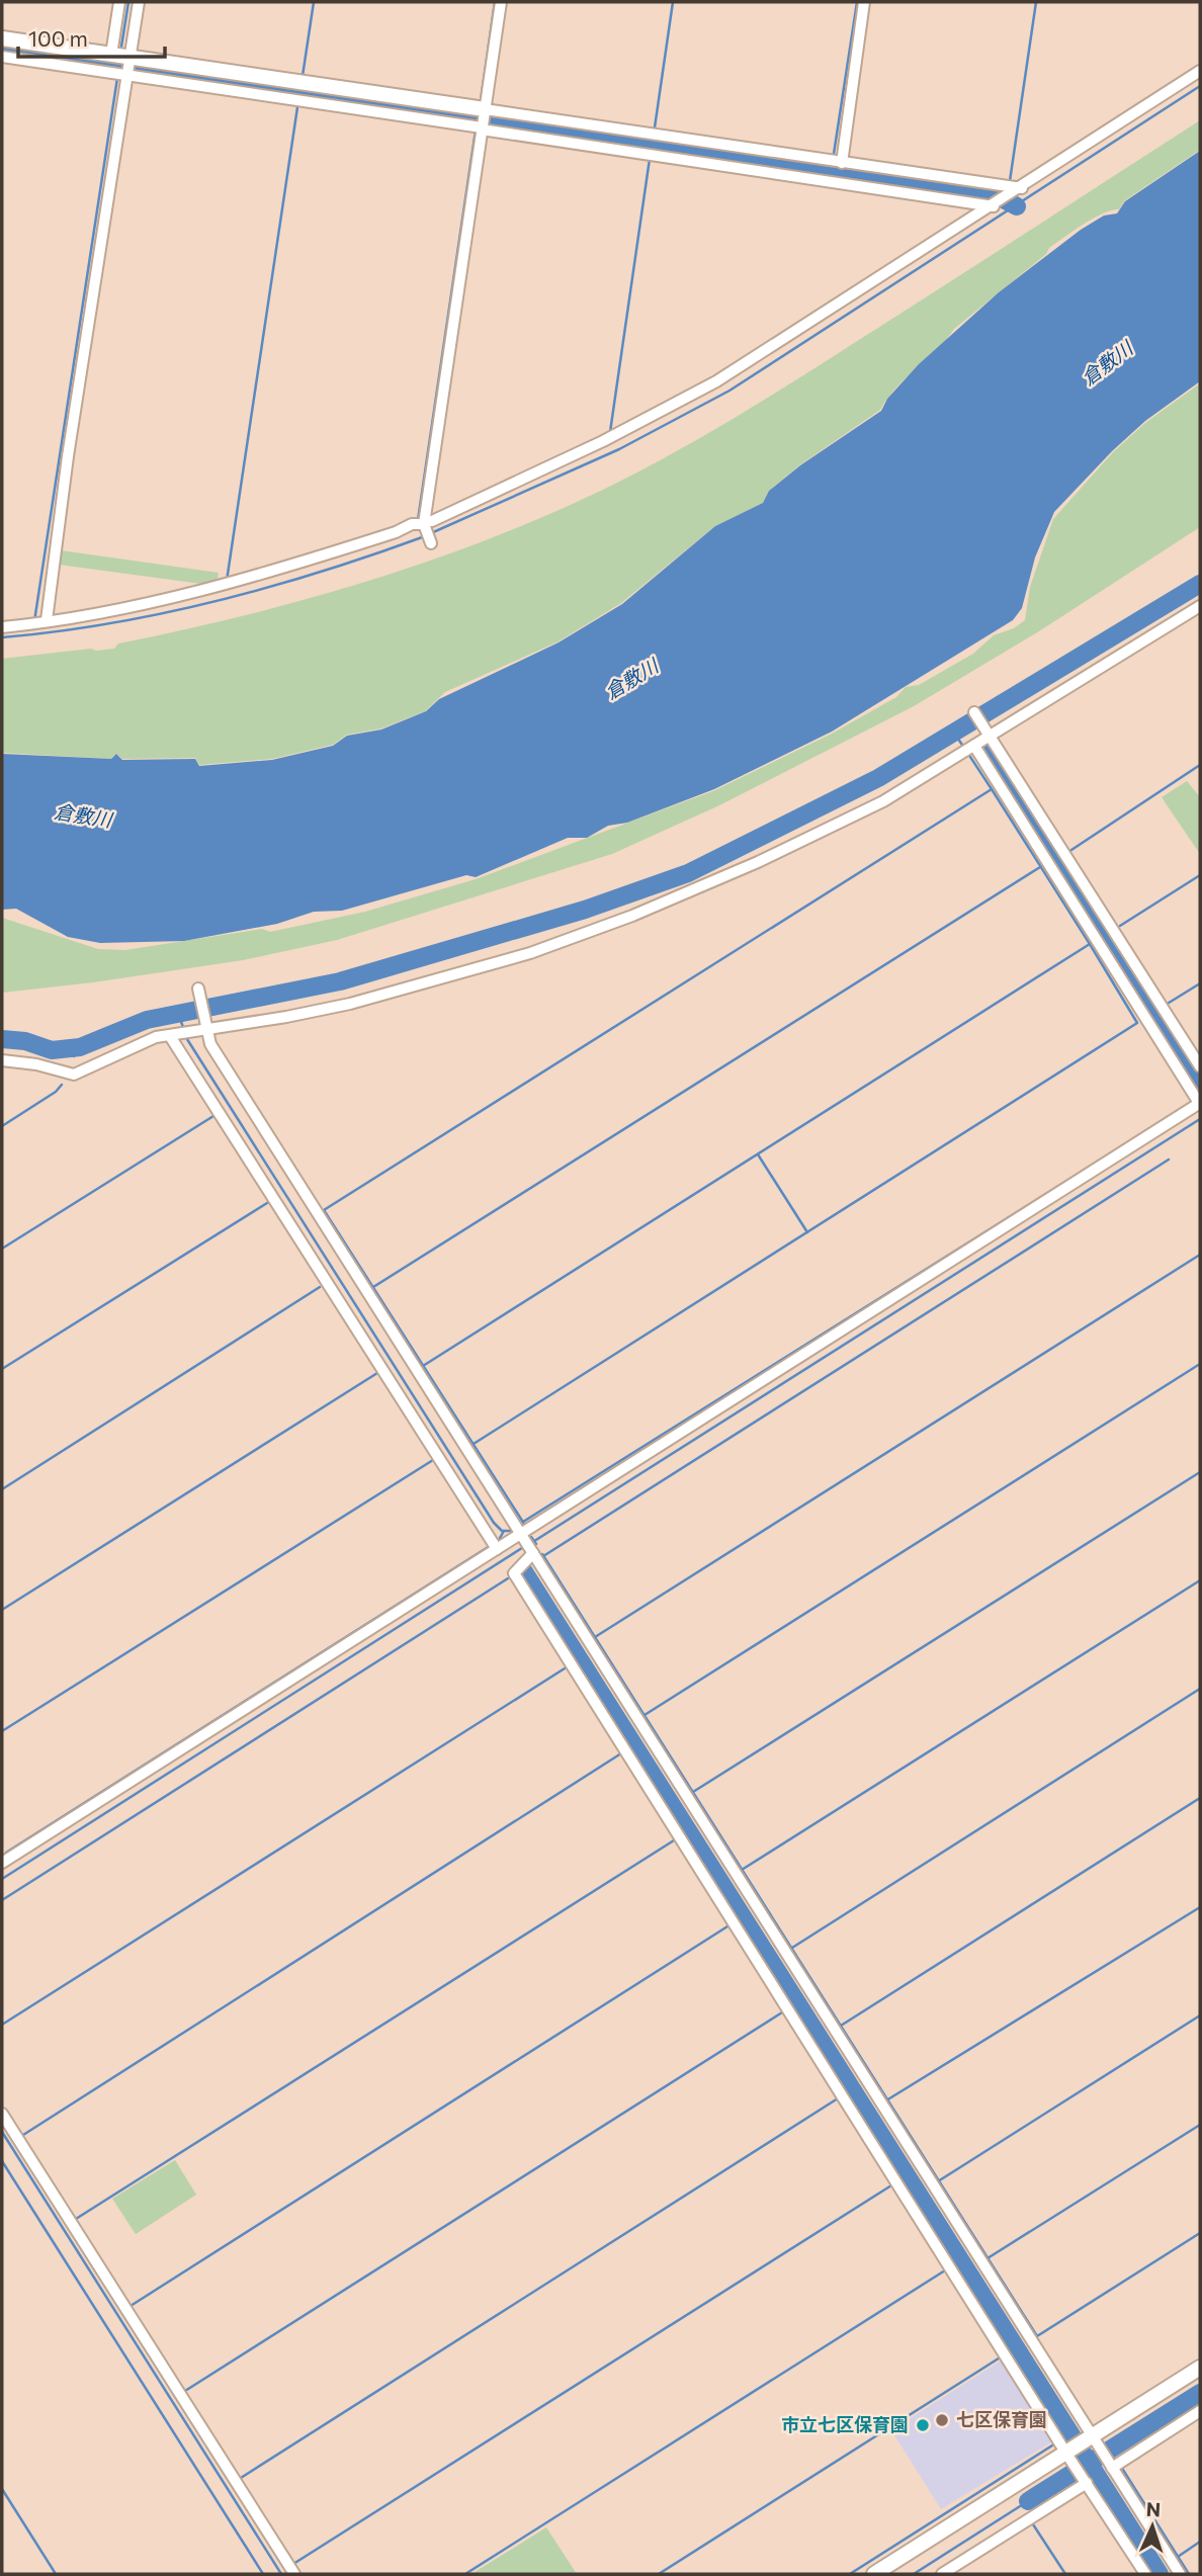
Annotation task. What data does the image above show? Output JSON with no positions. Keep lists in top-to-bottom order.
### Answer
{
  "water": ["倉敷川"],
  "places": ["七区保育園", "市立七区保育園"],
  "scale_bar": "100 m",
  "north": "top"
}
